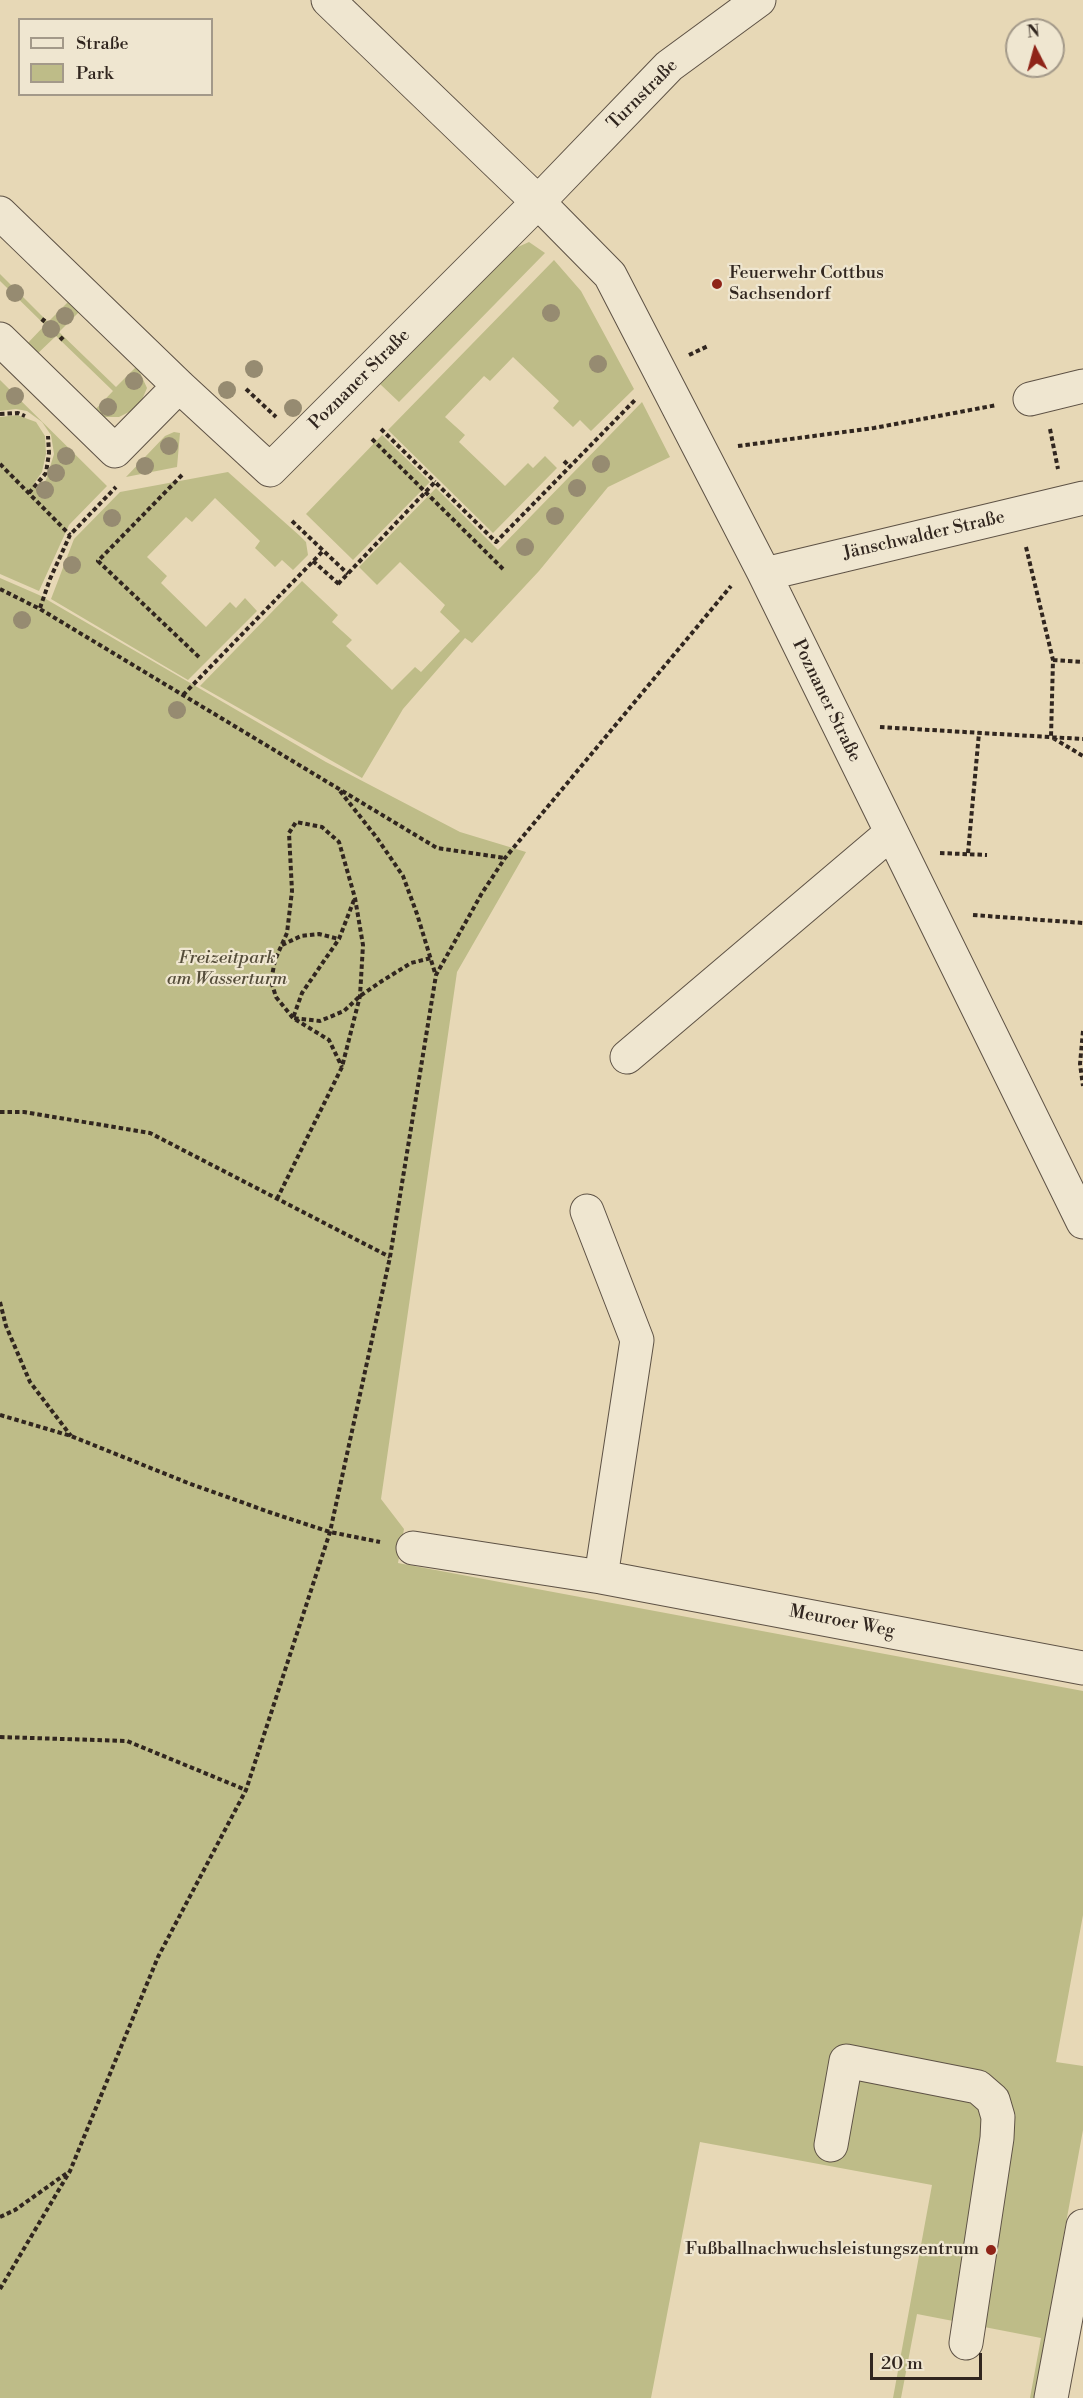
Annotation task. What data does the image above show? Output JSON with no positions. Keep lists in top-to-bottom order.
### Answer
{
  "streets": {
    "street": [
      "Turnstraße",
      "Poznaner Straße",
      "Jänschwalder Straße",
      "Meuroer Weg"
    ]
  },
  "crossings": [
    ["Turnstraße", "Poznaner Straße"],
    ["Poznaner Straße", "Jänschwalder Straße"]
  ],
  "parks": ["Freizeitpark am Wasserturm"],
  "places": ["Feuerwehr Cottbus Sachsendorf", "Fußballnachwuchsleistungszentrum"],
  "legend": ["Straße", "Park"],
  "scale_bar": "20 m",
  "north": "top"
}
